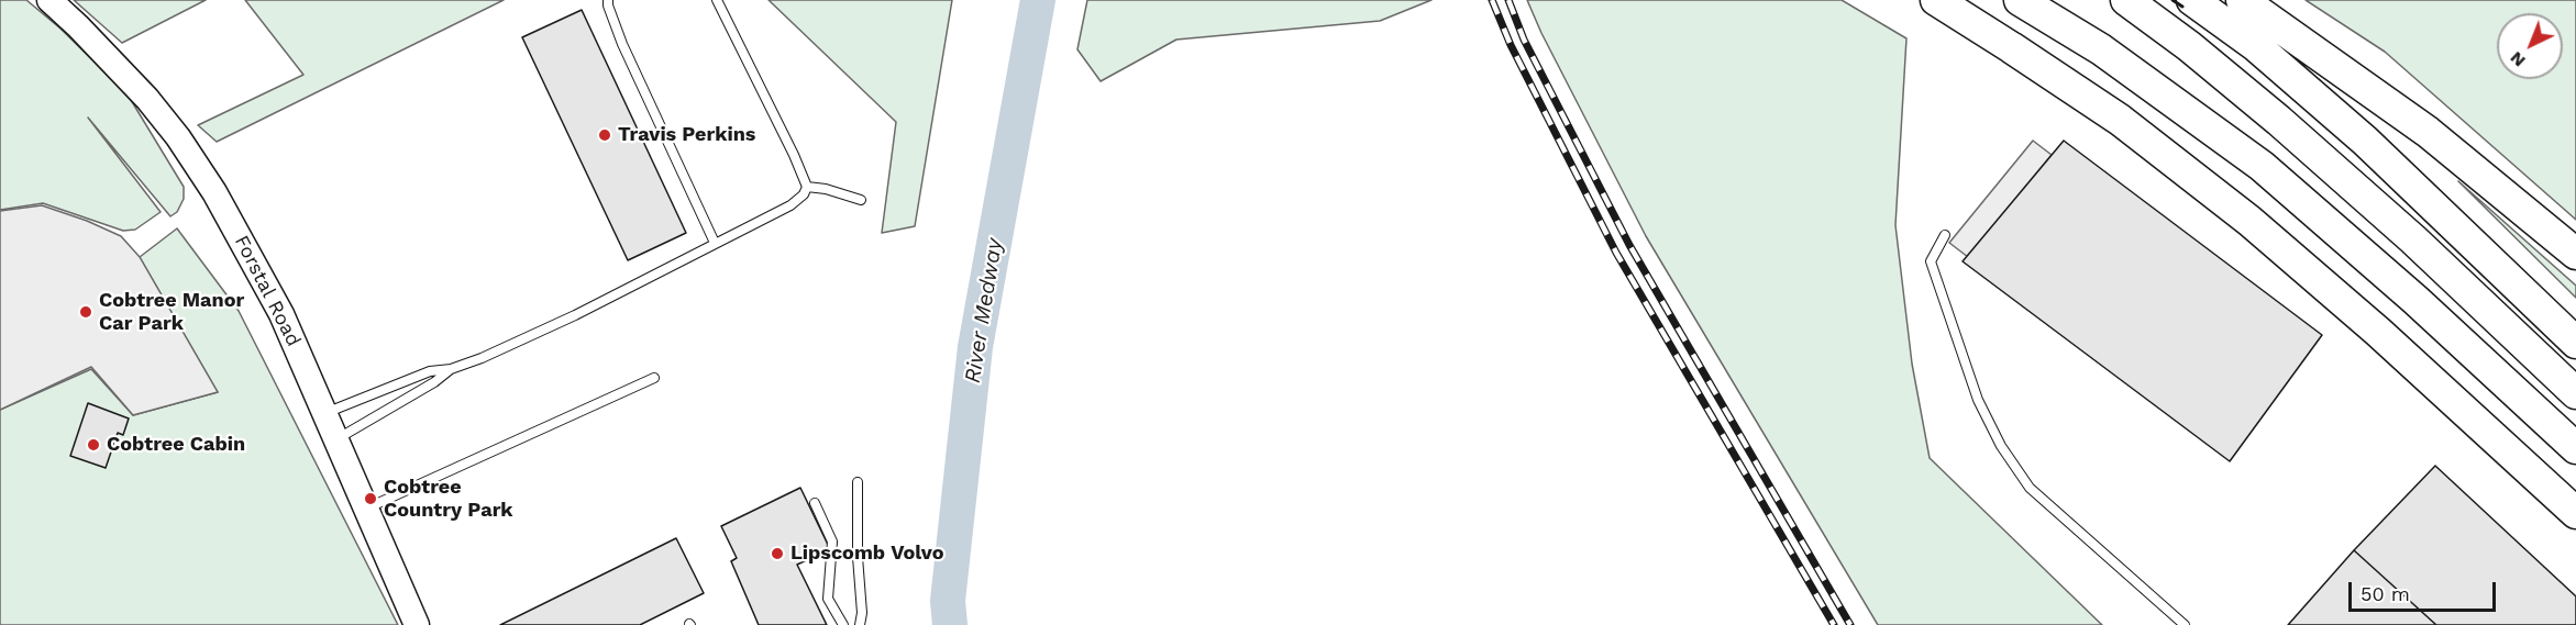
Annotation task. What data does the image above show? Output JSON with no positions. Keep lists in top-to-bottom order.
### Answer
{
  "streets": {
    "street": ["Forstal Road"]
  },
  "water": ["River Medway"],
  "places": [
    "Travis Perkins",
    "Cobtree Manor Car Park",
    "Cobtree Cabin",
    "Cobtree Country Park",
    "Lipscomb Volvo"
  ],
  "scale_bar": "50 m",
  "north": "bottom left"
}
